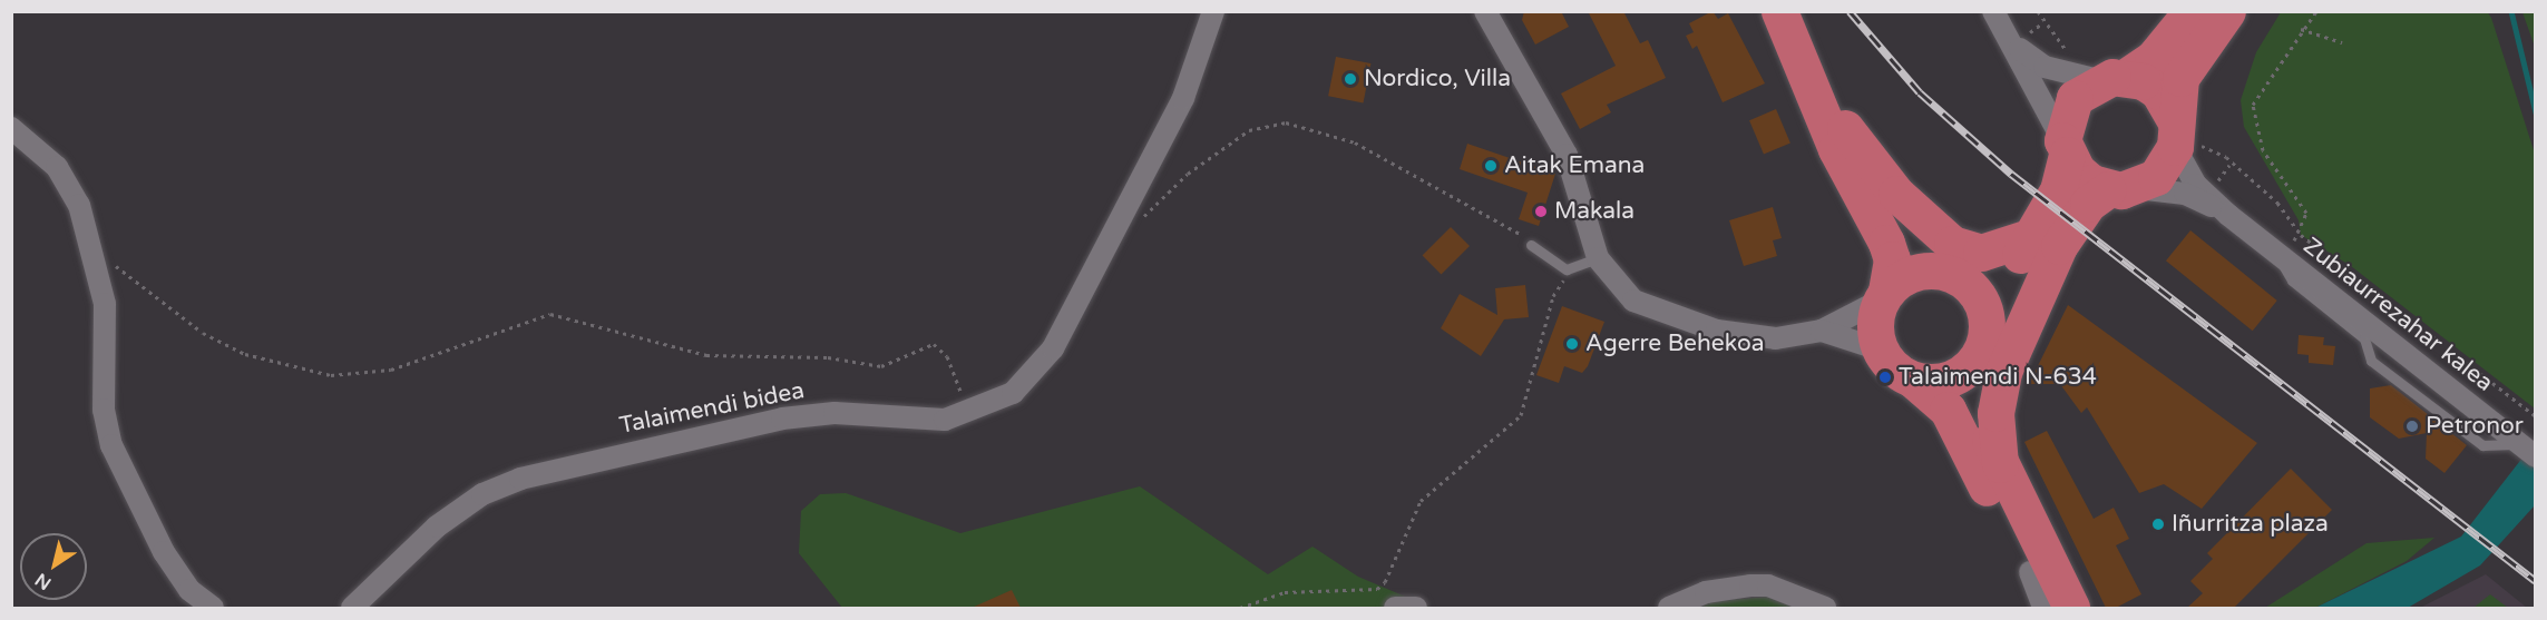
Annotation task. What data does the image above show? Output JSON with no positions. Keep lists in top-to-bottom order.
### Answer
{
  "streets": {
    "street": ["Zubiaurrezahar kalea", "Talaimendi bidea"]
  },
  "places": [
    "Nordico, Villa",
    "Aitak Emana",
    "Makala",
    "Agerre Behekoa",
    "Talaimendi N-634",
    "Petronor",
    "Iñurritza plaza"
  ],
  "north": "bottom left"
}
